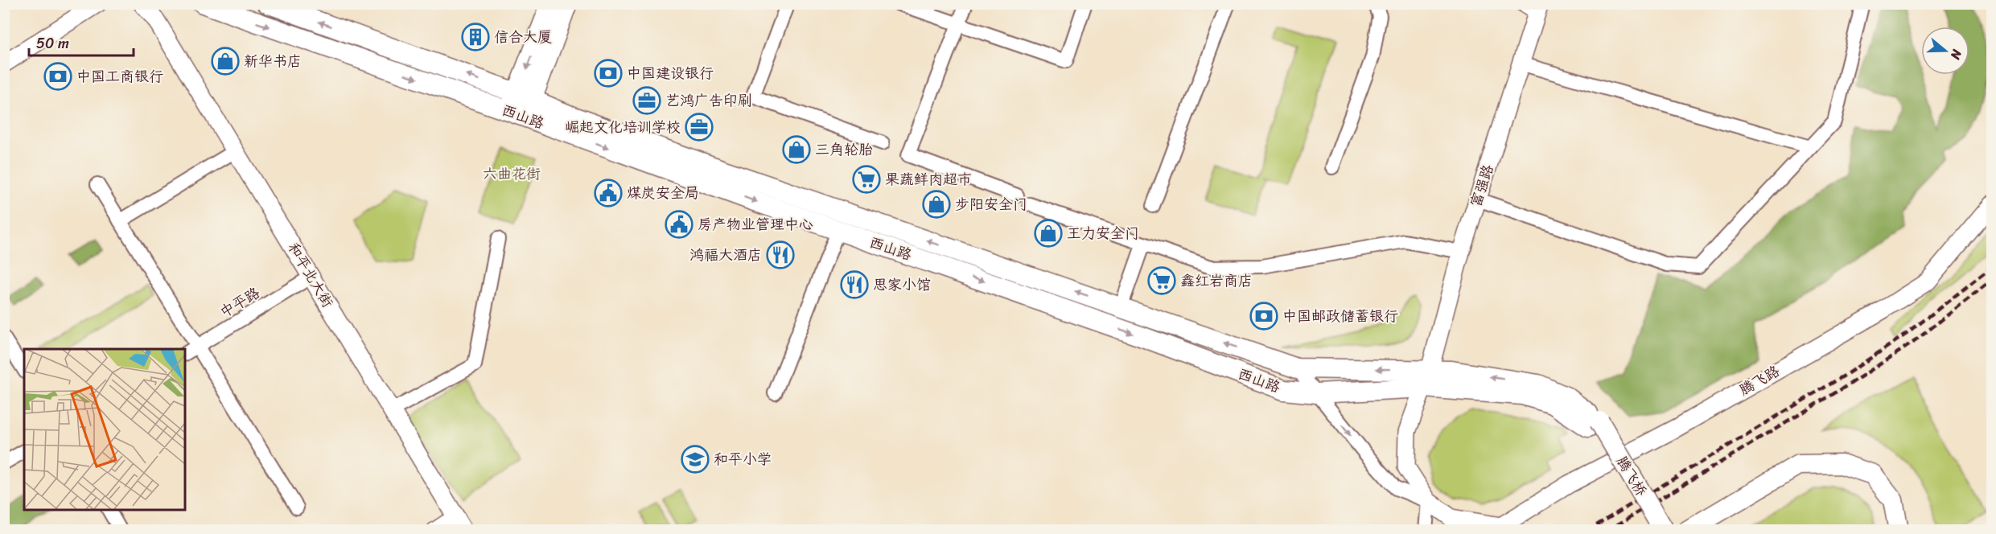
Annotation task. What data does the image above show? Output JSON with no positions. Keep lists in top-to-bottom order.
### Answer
{
  "streets": {
    "main road": ["西山路", "腾飞桥"],
    "street": [
      "富强路",
      "和平北大街",
      "中平路",
      "腾飞路"
    ]
  },
  "crossings": [
    ["西山路", "富强路"],
    ["西山路", "腾飞桥"],
    ["和平北大街", "中平路"]
  ],
  "parks": ["六曲花街"],
  "places": {
    "building": ["信合大厦"],
    "shop": [
      "新华书店",
      "三角轮胎",
      "步阳安全门",
      "王力安全门"
    ],
    "bank": ["中国建设银行", "中国工商银行", "中国邮政储蓄银行"],
    "office": ["艺鸿广告印刷", "崛起文化培训学校"],
    "supermarket": ["果蔬鲜肉超市", "鑫红岩商店"],
    "public building": ["煤炭安全局", "房产物业管理中心"],
    "restaurant": ["鸿福大酒店", "思家小馆"],
    "school or university": ["和平小学"]
  },
  "scale_bar": "50 m",
  "north": "right"
}
